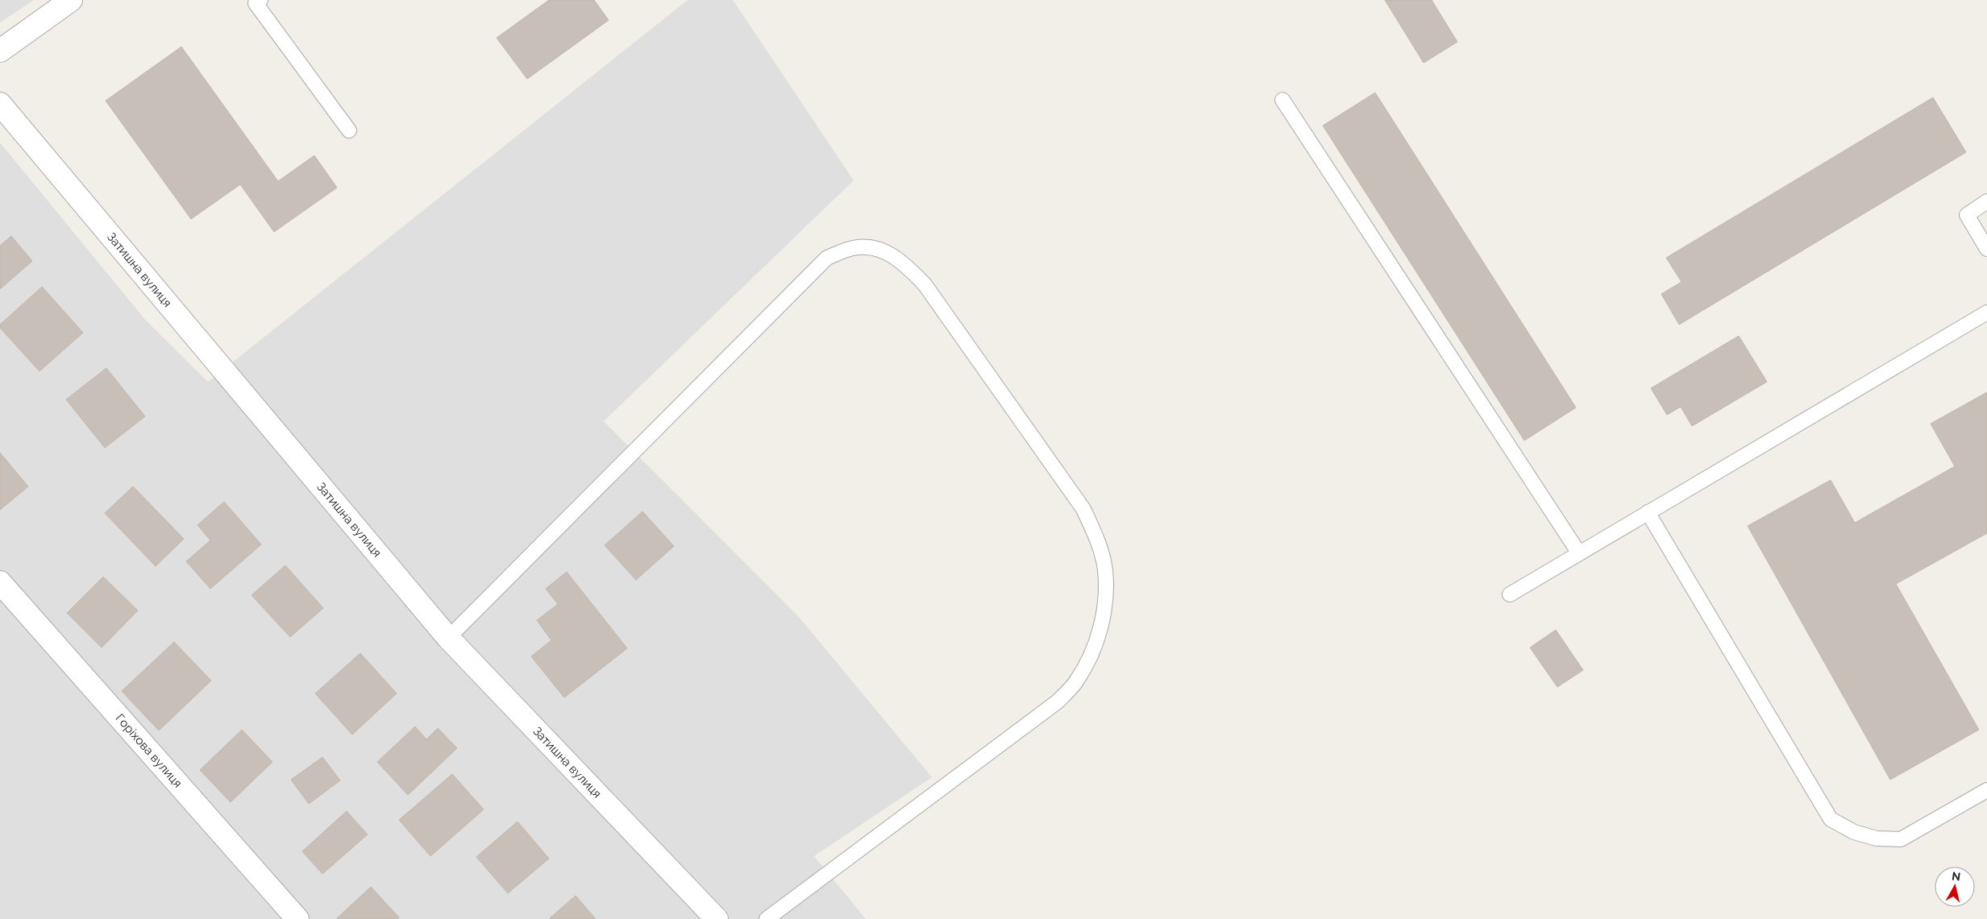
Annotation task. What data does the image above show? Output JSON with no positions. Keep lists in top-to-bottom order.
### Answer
{
  "streets": {
    "street": ["Затишна вулиця", "Горіхова вулиця"]
  },
  "north": "top"
}
